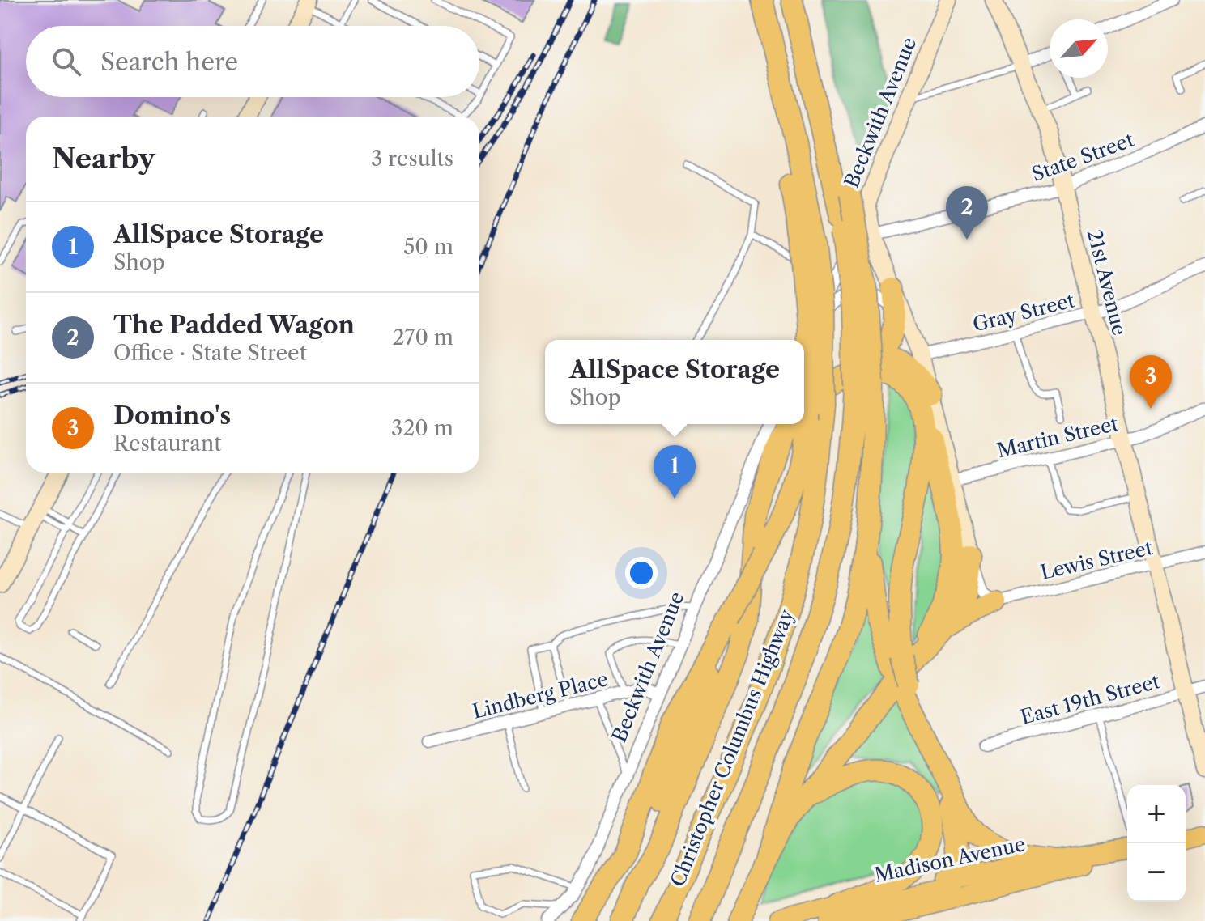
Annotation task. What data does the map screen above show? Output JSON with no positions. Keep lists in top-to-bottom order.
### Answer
{
  "streets": {
    "highway": ["Christopher Columbus Highway"],
    "main road": ["Madison Avenue"],
    "street": [
      "Beckwith Avenue",
      "State Street",
      "21st Avenue",
      "Gray Street",
      "Martin Street",
      "Lewis Street",
      "Lindberg Place",
      "East 19th Street"
    ]
  },
  "crossings": [
    ["Beckwith Avenue", "State Street"],
    ["Beckwith Avenue", "Gray Street"],
    ["Beckwith Avenue", "Martin Street"],
    ["Beckwith Avenue", "Lewis Street"],
    ["Beckwith Avenue", "Lindberg Place"],
    ["State Street", "21st Avenue"],
    ["21st Avenue", "Gray Street"],
    ["21st Avenue", "Martin Street"],
    ["21st Avenue", "Lewis Street"],
    ["21st Avenue", "East 19th Street"]
  ],
  "north": "top right",
  "page": {
    "search": "Search here",
    "heading": ["Nearby", "3 results"],
    "pins": ["2", "3", "1"],
    "list": [
      {
        "mark": "1",
        "name": "AllSpace Storage",
        "note": "Shop",
        "value": "50 m"
      },
      {
        "mark": "2",
        "name": "The Padded Wagon",
        "note": "Office · State Street",
        "value": "270 m"
      },
      {
        "mark": "3",
        "name": "Domino's",
        "note": "Restaurant",
        "value": "320 m"
      }
    ],
    "popup": ["AllSpace Storage", "Shop"],
    "map_buttons": ["+", "−"]
  }
}
